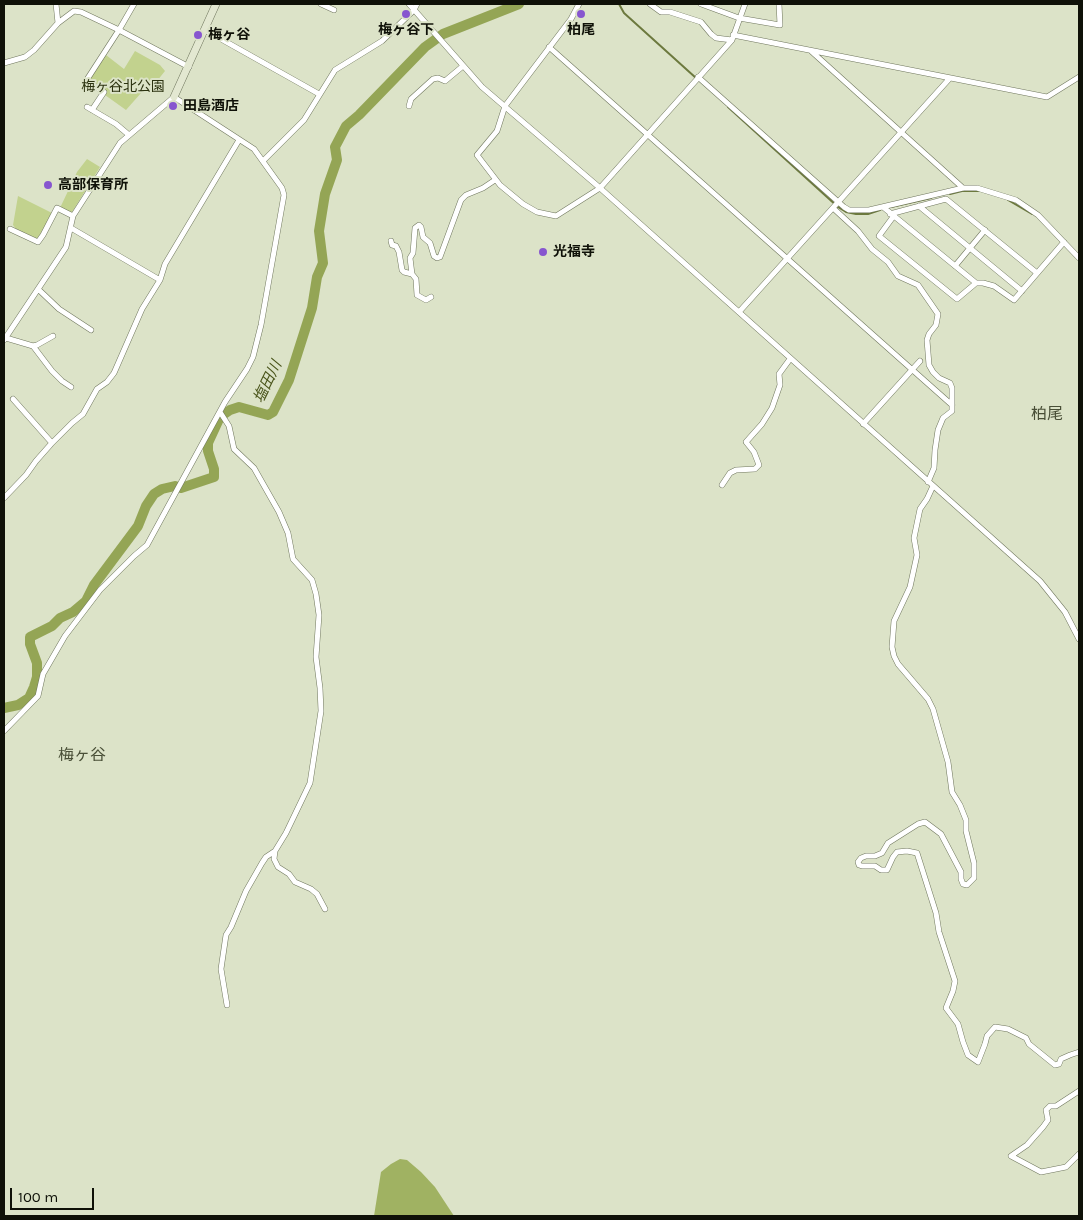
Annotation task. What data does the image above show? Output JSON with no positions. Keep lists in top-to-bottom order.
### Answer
{
  "districts": ["柏尾", "梅ヶ谷"],
  "water": ["塩田川"],
  "parks": ["梅ヶ谷北公園"],
  "places": [
    "梅ヶ谷下",
    "柏尾",
    "梅ヶ谷",
    "田島酒店",
    "高部保育所",
    "光福寺"
  ],
  "scale_bar": "100 m"
}
